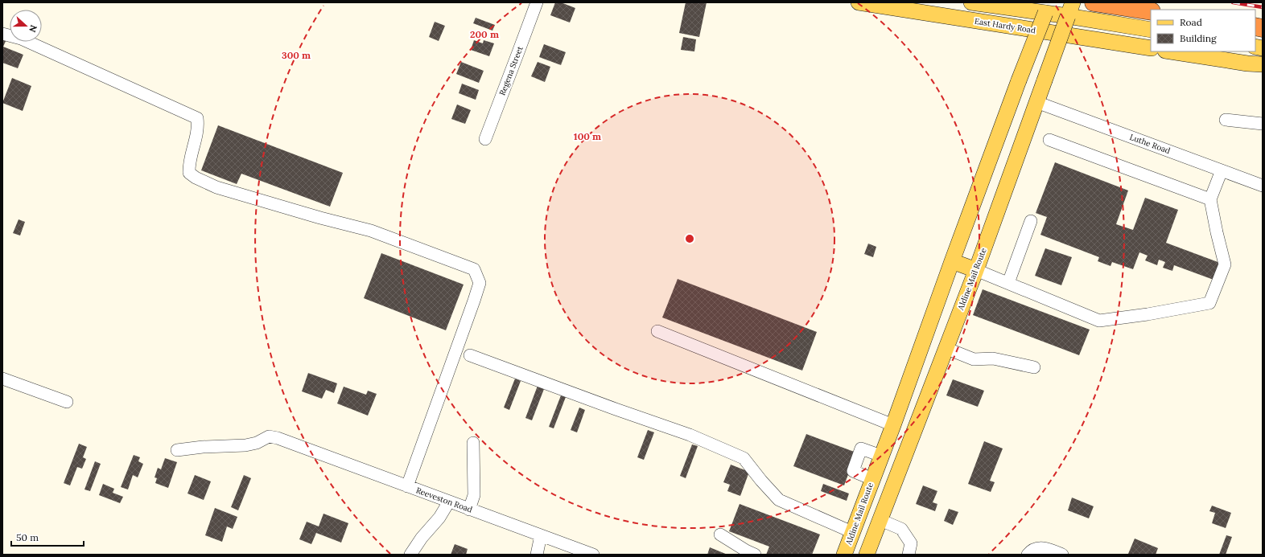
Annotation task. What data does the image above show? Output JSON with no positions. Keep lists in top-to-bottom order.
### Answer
{
  "streets": {
    "main road": ["East Hardy Road", "Aldine Mail Route"],
    "street": ["Regena Street", "Luthe Road", "Reeveston Road"]
  },
  "crossings": [
    ["Luthe Road", "Aldine Mail Route"]
  ],
  "legend": ["Road", "Building"],
  "scale_bar": "50 m",
  "north": "right",
  "rings": ["200 m", "300 m", "100 m"]
}
